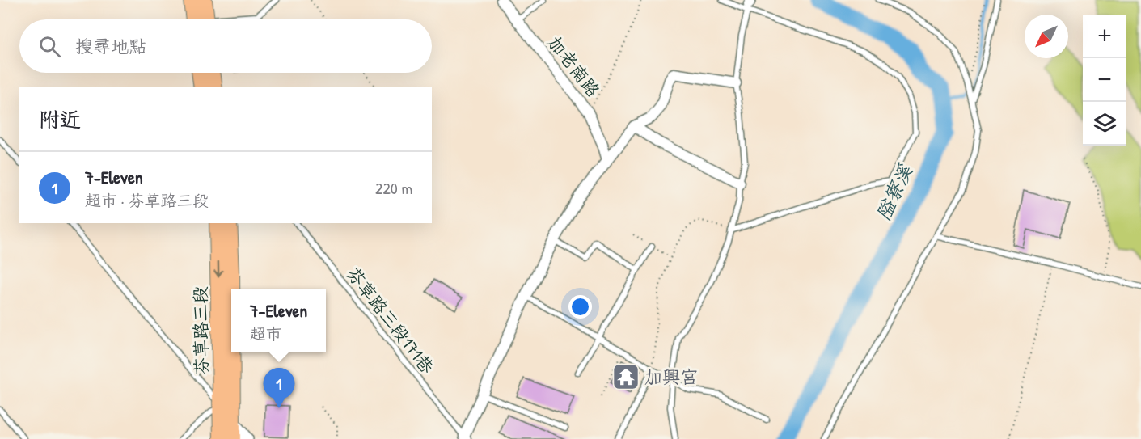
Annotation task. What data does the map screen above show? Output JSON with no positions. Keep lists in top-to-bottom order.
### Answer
{
  "streets": {
    "main road": ["芬草路三段"],
    "street": ["加老南路"],
    "lane": ["芬草路三段171巷"]
  },
  "water": ["隘寮溪"],
  "places": {
    "temple": ["加興宮"]
  },
  "north": "bottom left",
  "page": {
    "map_buttons": ["+", "−"],
    "search": "搜尋地點",
    "heading": "附近",
    "list": [
      {
        "mark": "1",
        "name": "7-Eleven",
        "note": "超市 · 芬草路三段",
        "value": "220 m"
      }
    ],
    "popup": ["7-Eleven", "超市"],
    "pins": "1"
  }
}
